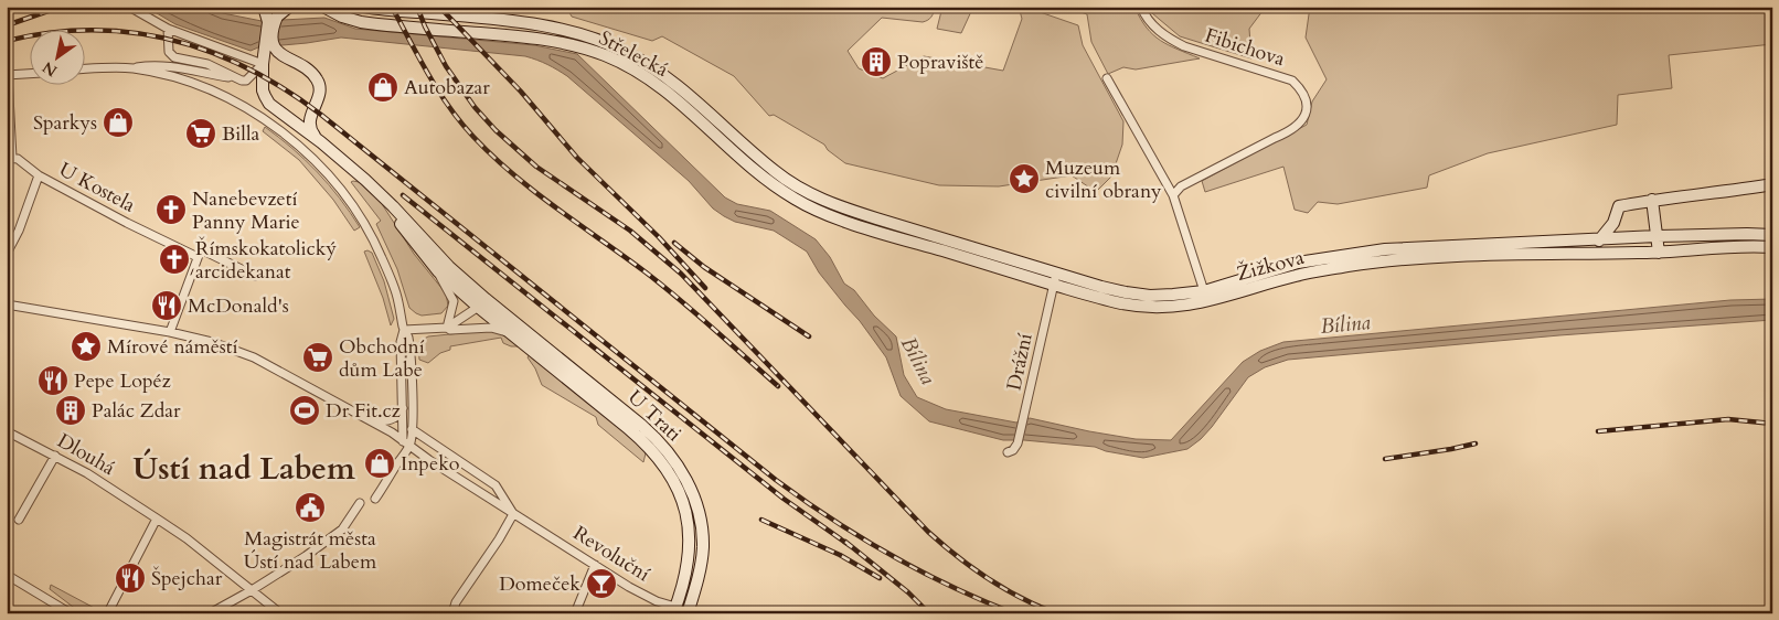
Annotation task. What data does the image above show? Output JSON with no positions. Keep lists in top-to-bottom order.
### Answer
{
  "streets": {
    "main road": [
      "Střelecká",
      "Žižkova",
      "U Trati",
      "Revoluční"
    ],
    "street": [
      "Fibichova",
      "U Kostela",
      "Drážní",
      "Dlouhá"
    ]
  },
  "crossings": [
    ["Střelecká", "Žižkova"],
    ["Žižkova", "Drážní"],
    ["U Trati", "Revoluční"]
  ],
  "districts": ["Ústí nad Labem"],
  "water": ["Bílina"],
  "places": {
    "building": ["Popraviště", "Palác Zdar"],
    "shop": ["Autobazar", "Sparkys", "Inpeko"],
    "supermarket": ["Billa", "Obchodní dům Labe"],
    "place": ["Muzeum civilní obrany", "Mírové náměstí"],
    "church": ["Nanebevzetí Panny Marie", "Římskokatolický arcidekanat"],
    "restaurant": ["McDonald's", "Pepe Lopéz", "Špejchar"],
    "sports": ["Dr Fit.cz"],
    "public building": ["Magistrát města Ústí nad Labem"],
    "bar": ["Domeček"]
  },
  "north": "bottom left"
}
